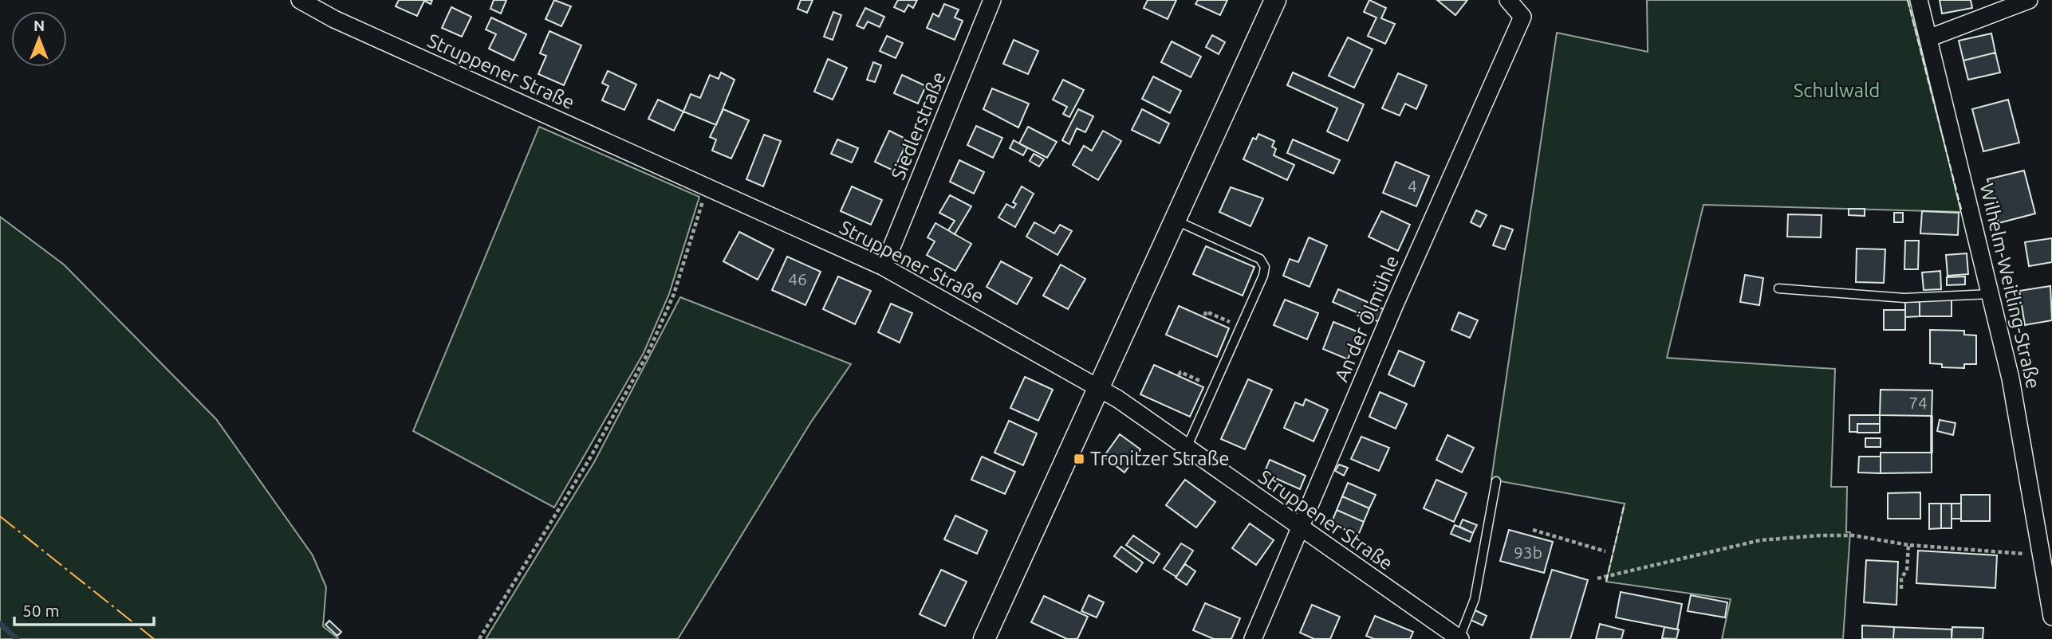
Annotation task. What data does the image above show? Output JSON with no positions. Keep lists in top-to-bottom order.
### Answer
{
  "streets": {
    "street": [
      "Struppener Straße",
      "Siedlerstraße",
      "Wilhelm-Weitling-Straße",
      "An der Ölmühle"
    ]
  },
  "crossings": [
    ["Struppener Straße", "Siedlerstraße"],
    ["Struppener Straße", "An der Ölmühle"]
  ],
  "parks": ["Schulwald"],
  "places": {
    "transit": ["Tronitzer Straße"]
  },
  "house_numbers": [
    "4",
    "46",
    "74",
    "93b"
  ],
  "scale_bar": "50 m",
  "north": "top"
}
